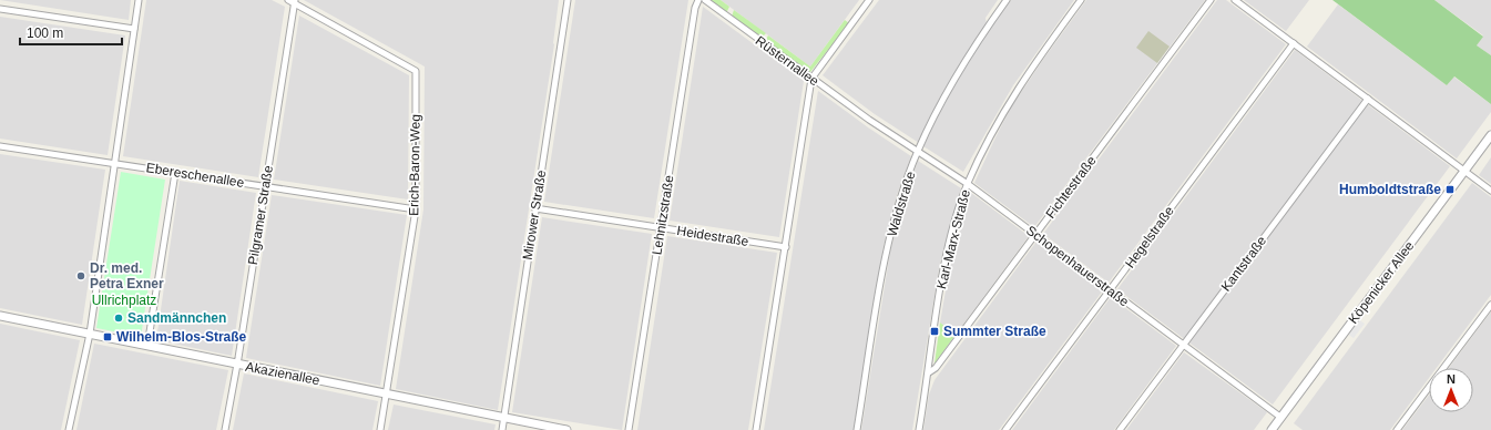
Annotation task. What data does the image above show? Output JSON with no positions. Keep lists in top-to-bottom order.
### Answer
{
  "streets": {
    "street": [
      "Rüsternallee",
      "Erich-Baron-Weg",
      "Ebereschenallee",
      "Fichtestraße",
      "Waldstraße",
      "Pilgramer Straße",
      "Mirower Straße",
      "Lehnitzstraße",
      "Heidestraße",
      "Hegelstraße",
      "Karl-Marx-Straße",
      "Kantstraße",
      "Schopenhauerstraße",
      "Köpenicker Allee",
      "Akazienallee"
    ]
  },
  "crossings": [
    ["Rüsternallee", "Schopenhauerstraße"],
    ["Erich-Baron-Weg", "Ebereschenallee"],
    ["Erich-Baron-Weg", "Pilgramer Straße"],
    ["Erich-Baron-Weg", "Akazienallee"],
    ["Ebereschenallee", "Pilgramer Straße"],
    ["Fichtestraße", "Karl-Marx-Straße"],
    ["Fichtestraße", "Schopenhauerstraße"],
    ["Waldstraße", "Schopenhauerstraße"],
    ["Pilgramer Straße", "Akazienallee"],
    ["Mirower Straße", "Heidestraße"],
    ["Mirower Straße", "Akazienallee"],
    ["Lehnitzstraße", "Heidestraße"],
    ["Hegelstraße", "Schopenhauerstraße"],
    ["Karl-Marx-Straße", "Schopenhauerstraße"],
    ["Kantstraße", "Schopenhauerstraße"],
    ["Schopenhauerstraße", "Köpenicker Allee"]
  ],
  "parks": ["Ullrichplatz"],
  "places": {
    "transit": ["Humboldtstraße", "Summter Straße", "Wilhelm-Blos-Straße"],
    "other": ["Dr. med. Petra Exner", "Sandmännchen"]
  },
  "scale_bar": "100 m",
  "north": "top"
}
